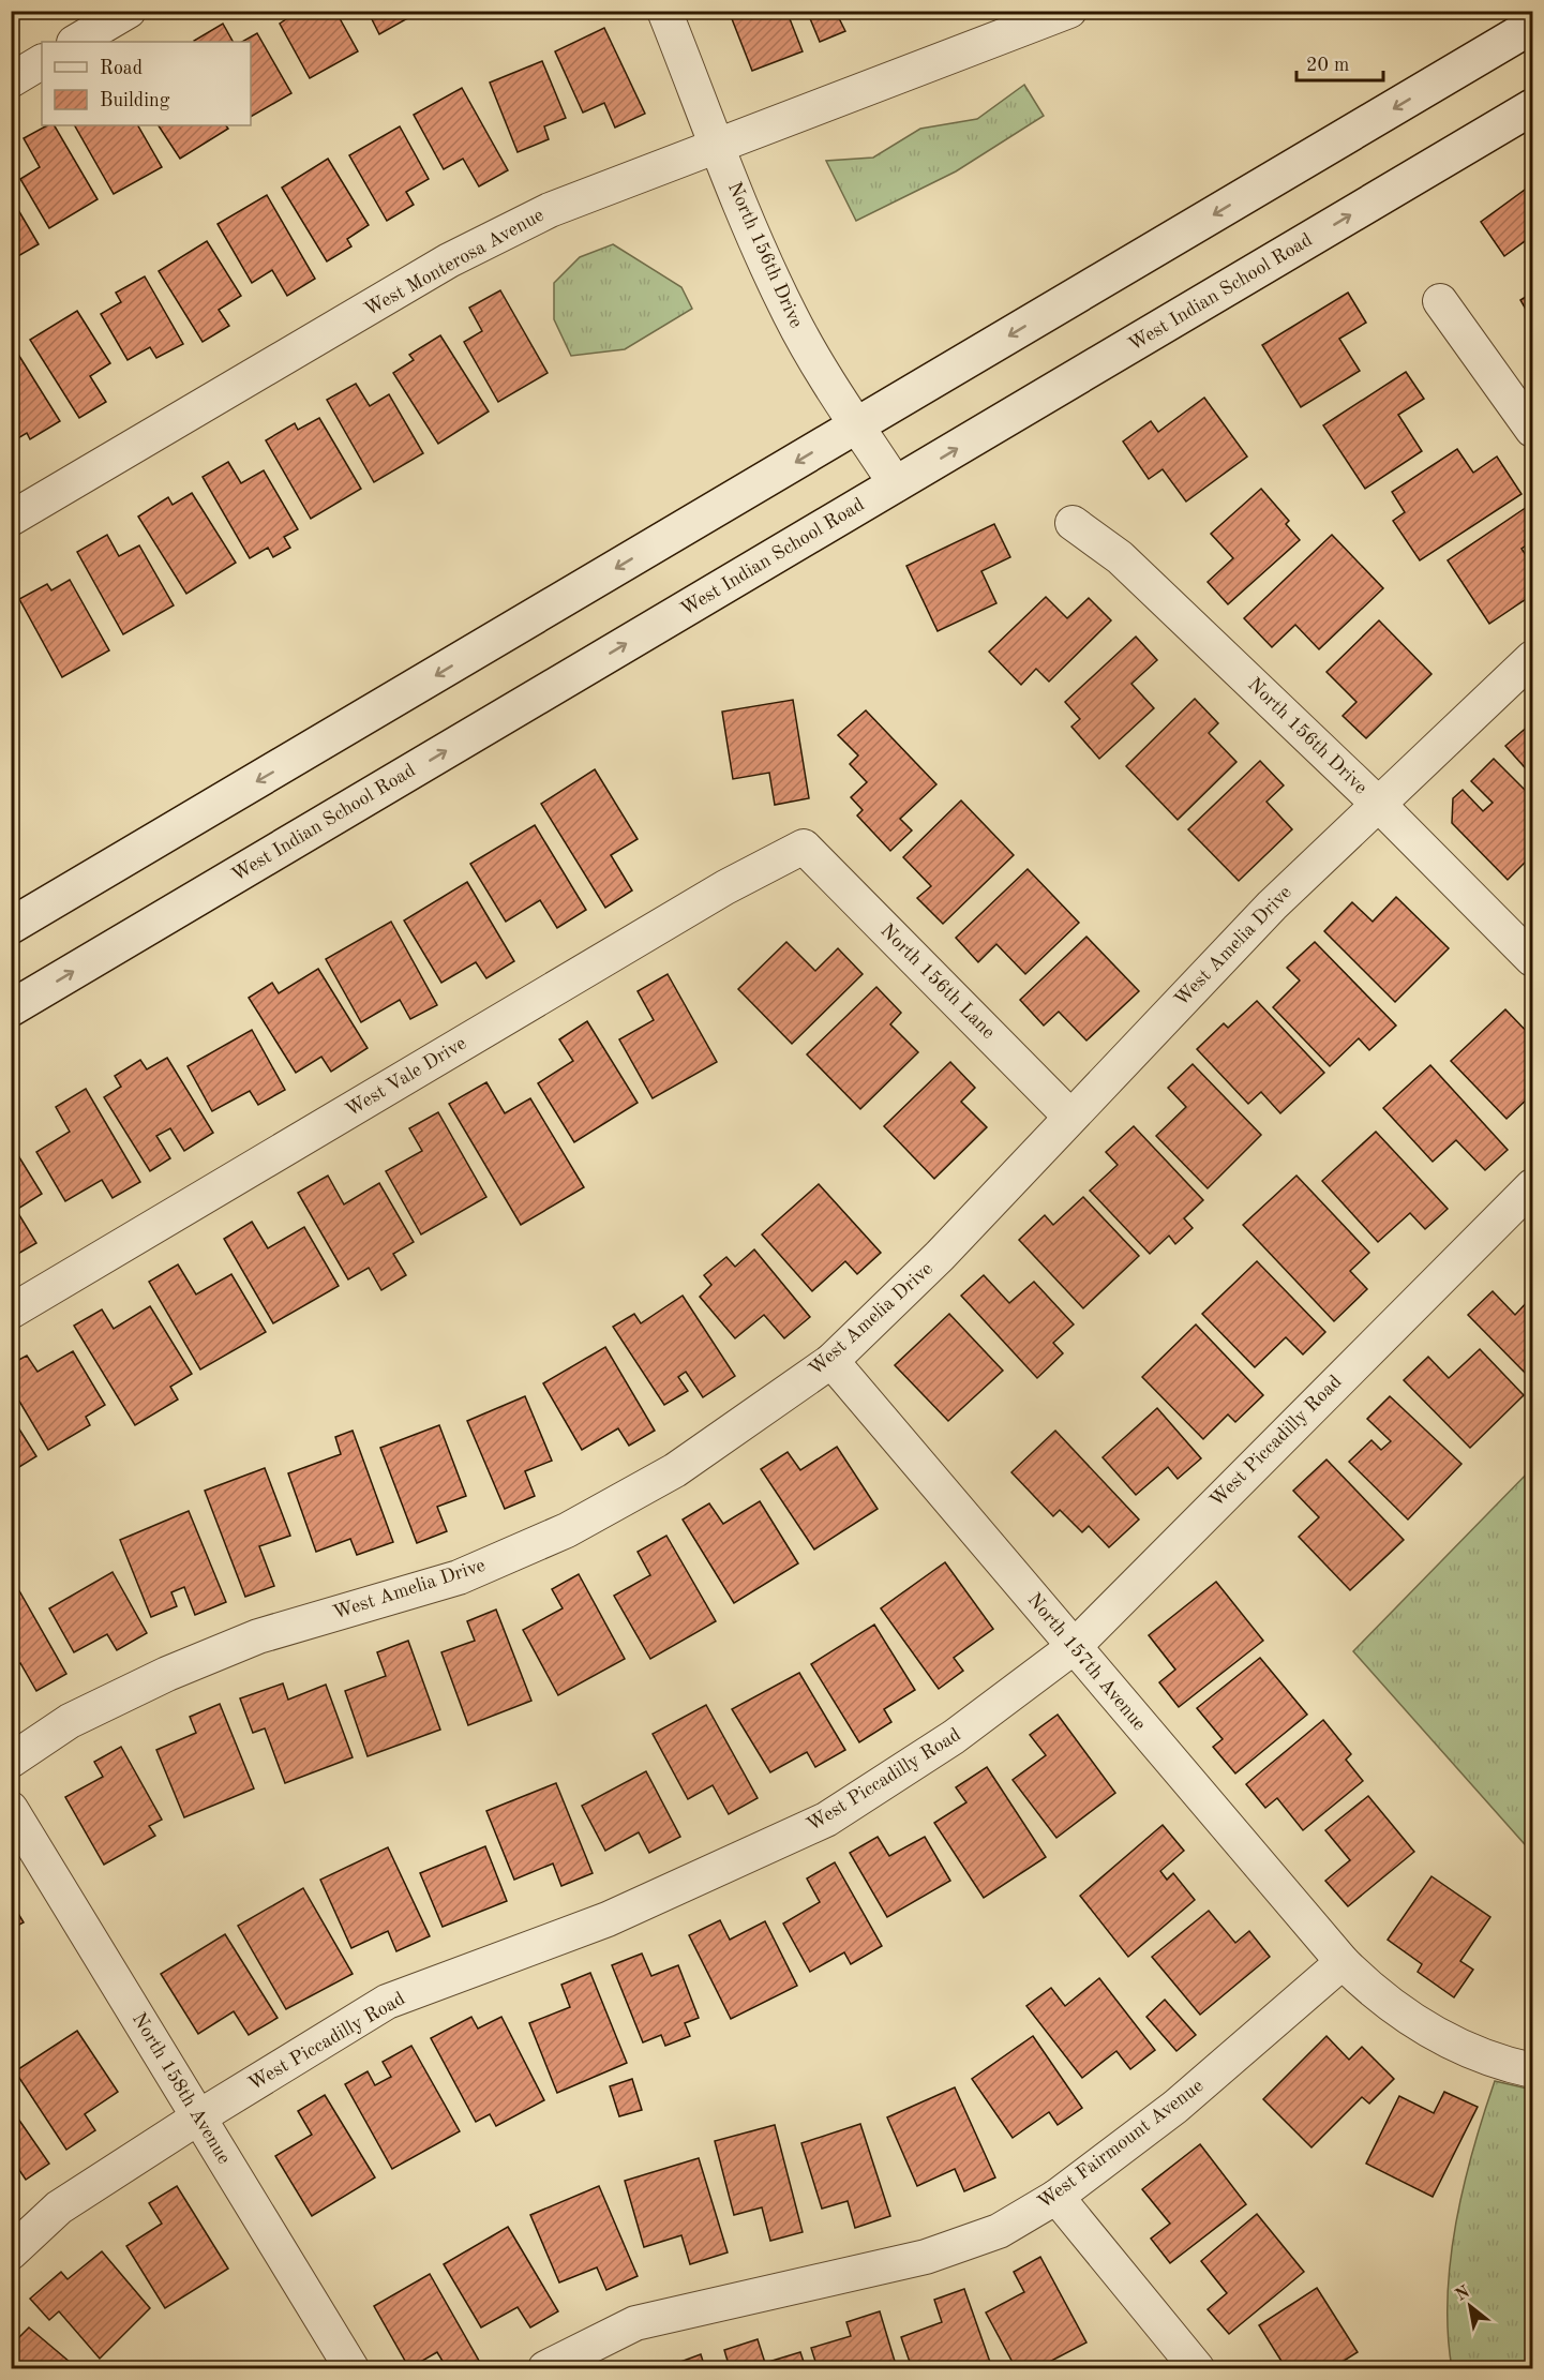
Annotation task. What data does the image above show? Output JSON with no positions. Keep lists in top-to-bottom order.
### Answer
{
  "streets": {
    "main road": ["West Indian School Road"],
    "street": [
      "North 156th Drive",
      "West Monterosa Avenue",
      "West Amelia Drive",
      "North 156th Lane",
      "West Vale Drive",
      "West Piccadilly Road",
      "North 157th Avenue",
      "North 158th Avenue",
      "West Fairmount Avenue"
    ]
  },
  "crossings": [
    ["North 156th Drive", "West Monterosa Avenue"],
    ["North 156th Drive", "West Indian School Road"],
    ["North 156th Drive", "West Amelia Drive"],
    ["West Amelia Drive", "North 156th Lane"],
    ["West Amelia Drive", "North 157th Avenue"],
    ["North 156th Lane", "West Vale Drive"],
    ["West Piccadilly Road", "North 157th Avenue"],
    ["West Piccadilly Road", "North 158th Avenue"],
    ["North 157th Avenue", "West Fairmount Avenue"]
  ],
  "legend": ["Road", "Building"],
  "scale_bar": "20 m",
  "north": "top left"
}
